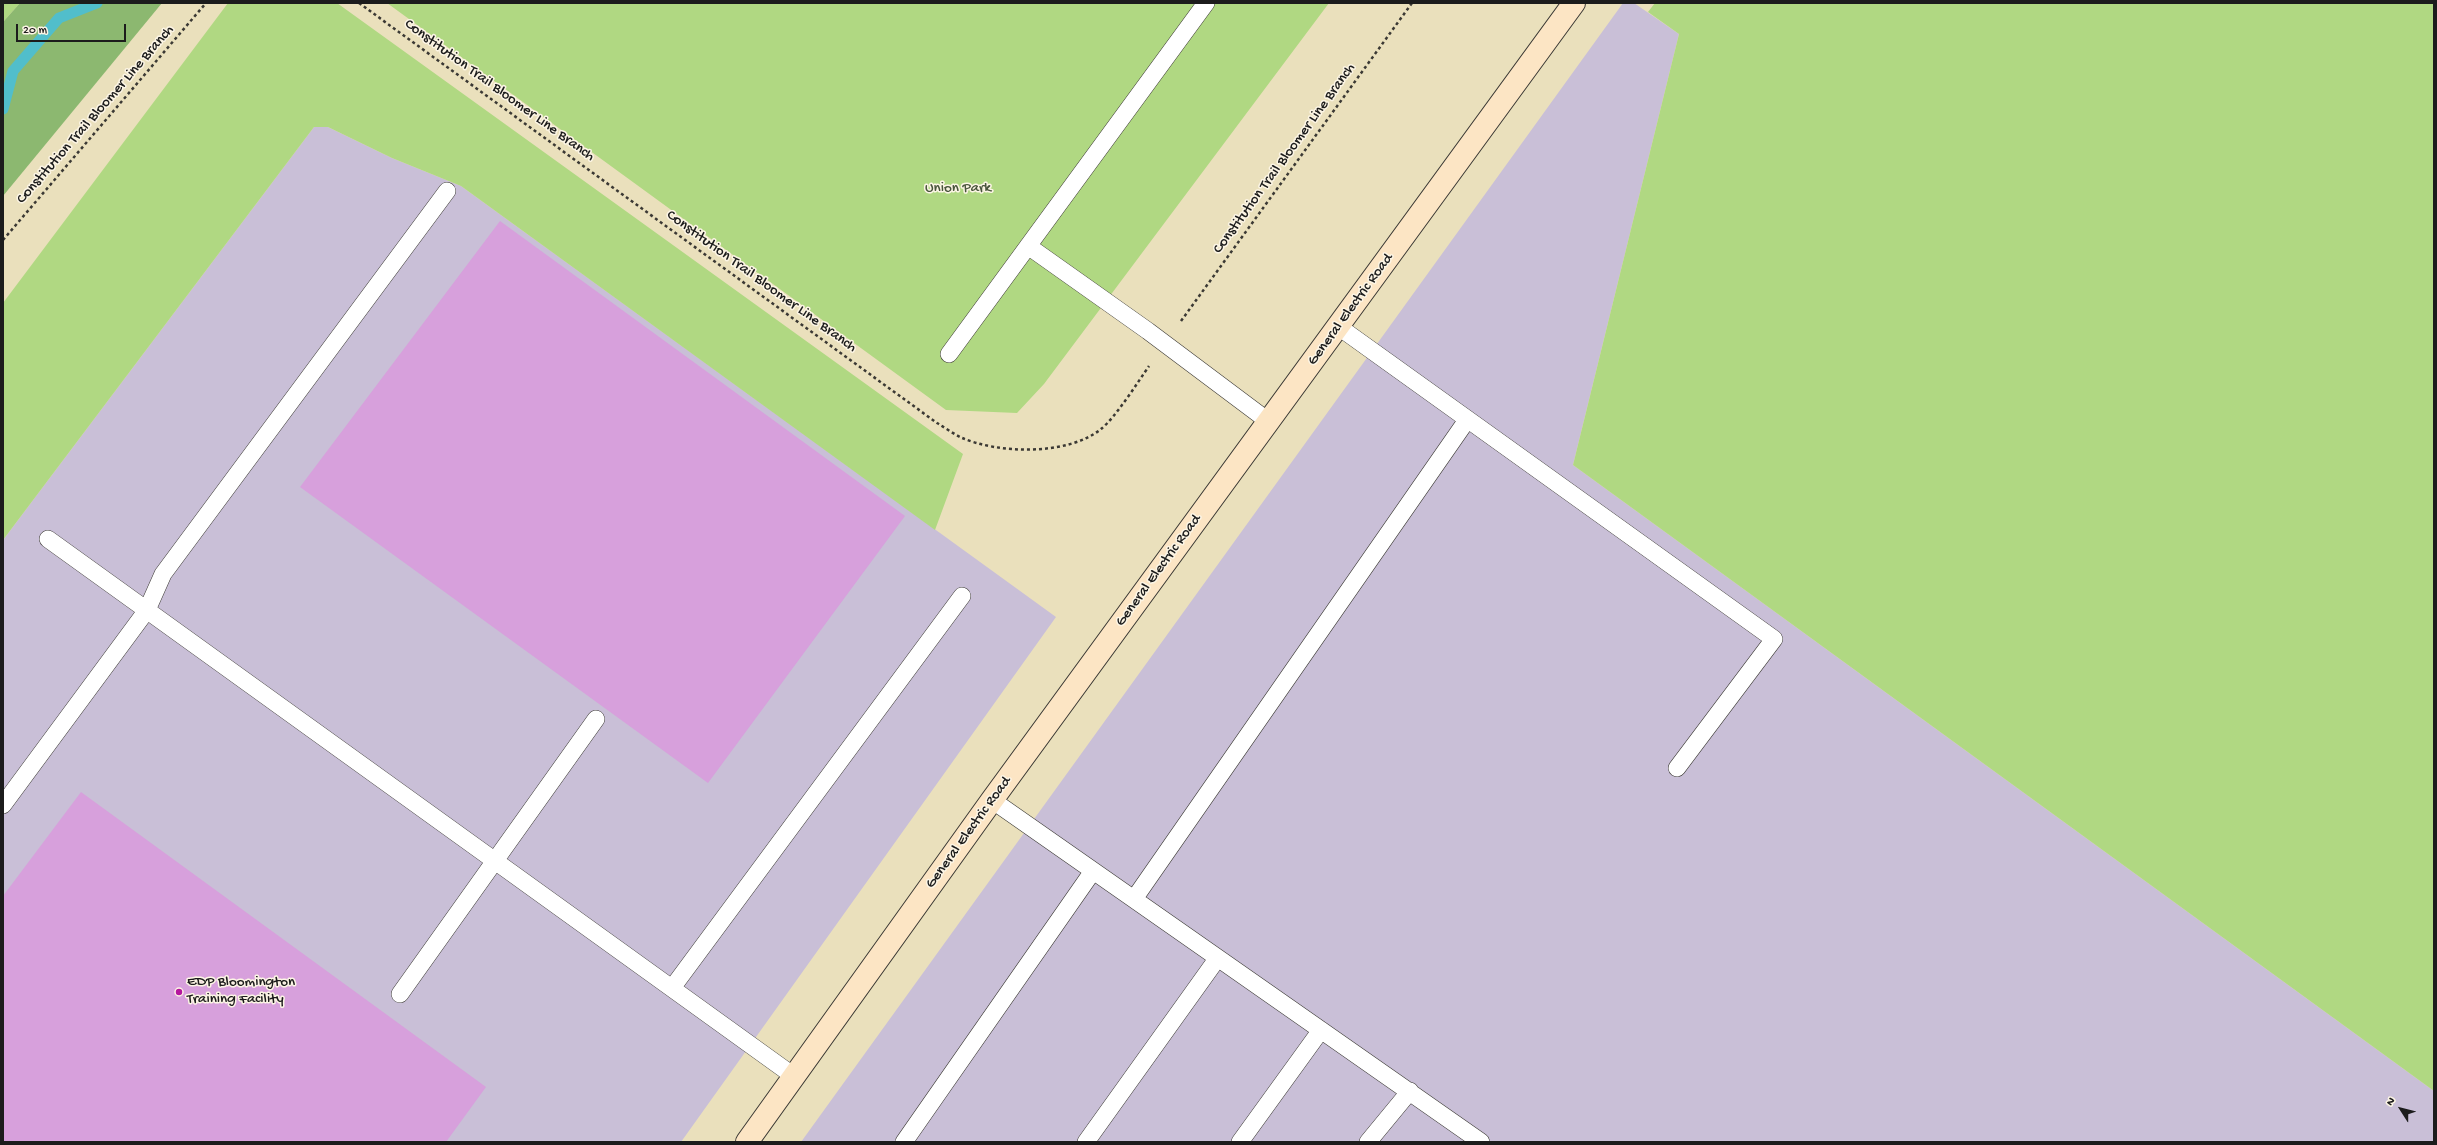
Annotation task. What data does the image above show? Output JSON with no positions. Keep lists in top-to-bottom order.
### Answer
{
  "streets": {
    "main road": ["General Electric Road"],
    "path": ["Constitution Trail Bloomer Line Branch"]
  },
  "parks": ["Union Park"],
  "places": ["EDP Bloomington Training Facility"],
  "scale_bar": "20 m",
  "north": "top left"
}
